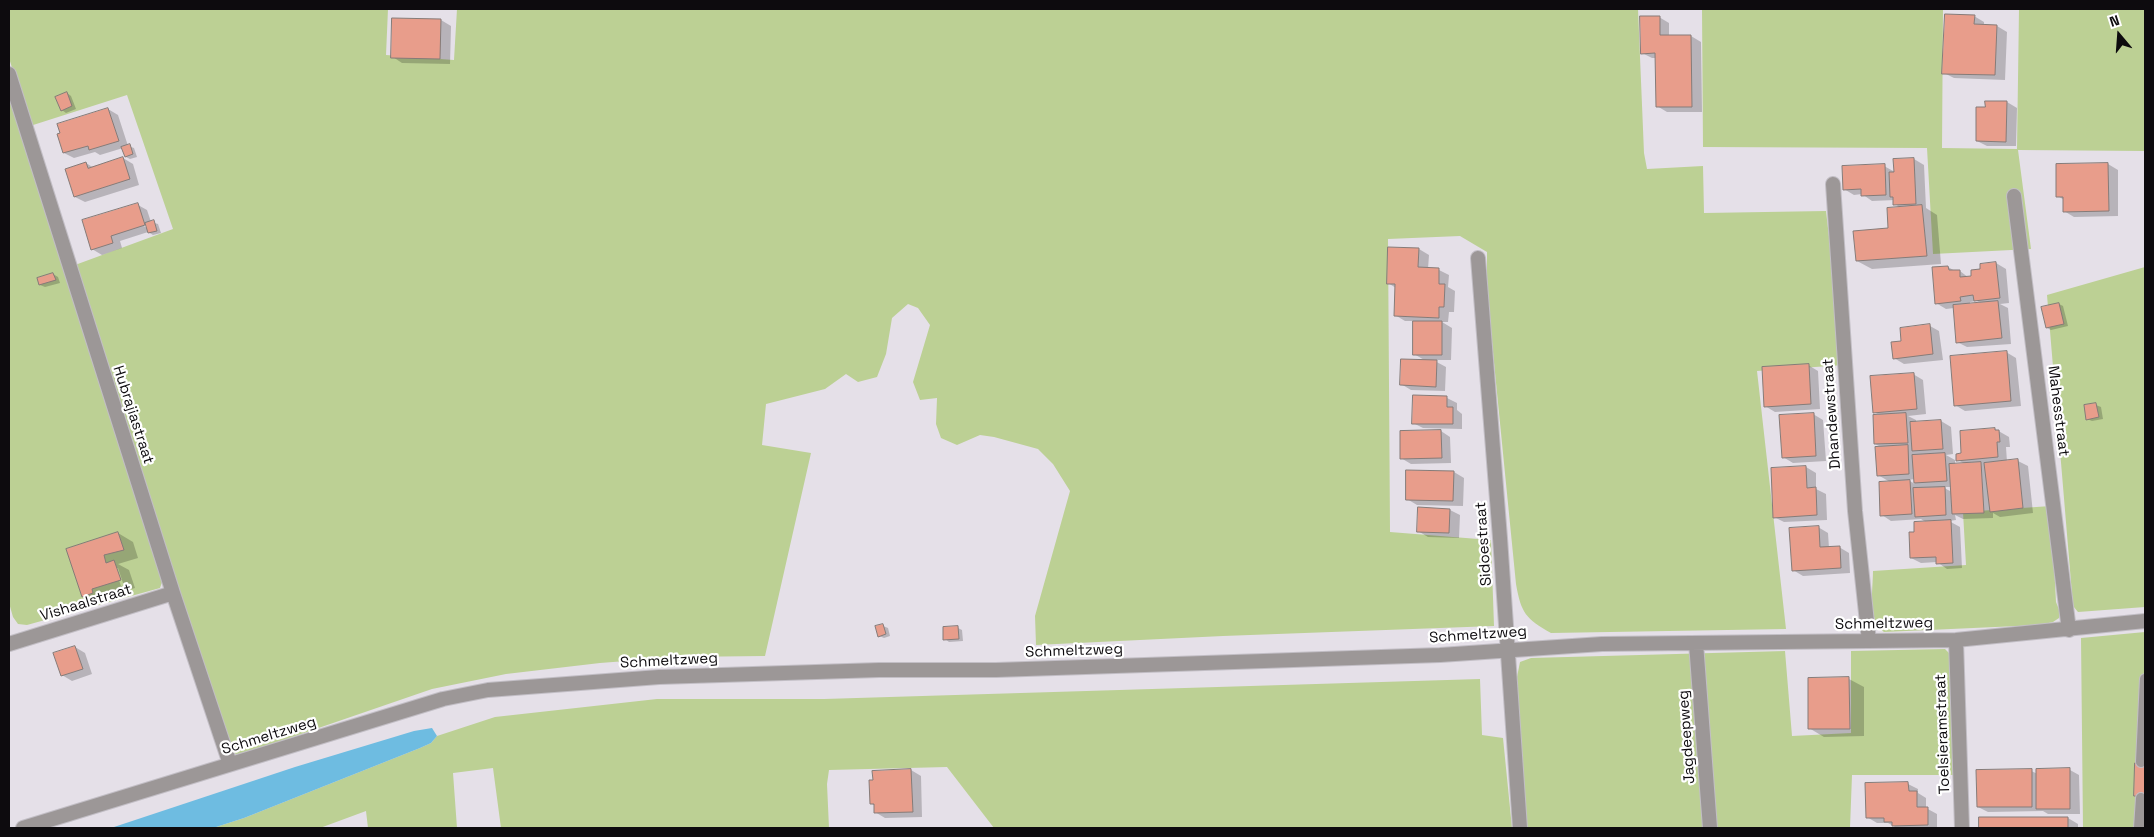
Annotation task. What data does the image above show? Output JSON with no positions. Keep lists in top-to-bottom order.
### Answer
{
  "streets": {
    "street": [
      "Mahesstraat",
      "Dhandewstraat",
      "Hubrajiastraat",
      "Sidoestraat",
      "Vishaalstraat",
      "Schmeltzweg",
      "Toelsieramstraat",
      "Jagdeepweg"
    ]
  },
  "crossings": [
    ["Mahesstraat", "Schmeltzweg"],
    ["Dhandewstraat", "Schmeltzweg"],
    ["Hubrajiastraat", "Vishaalstraat"],
    ["Hubrajiastraat", "Schmeltzweg"],
    ["Sidoestraat", "Schmeltzweg"],
    ["Schmeltzweg", "Toelsieramstraat"],
    ["Schmeltzweg", "Jagdeepweg"]
  ],
  "north": "top"
}
